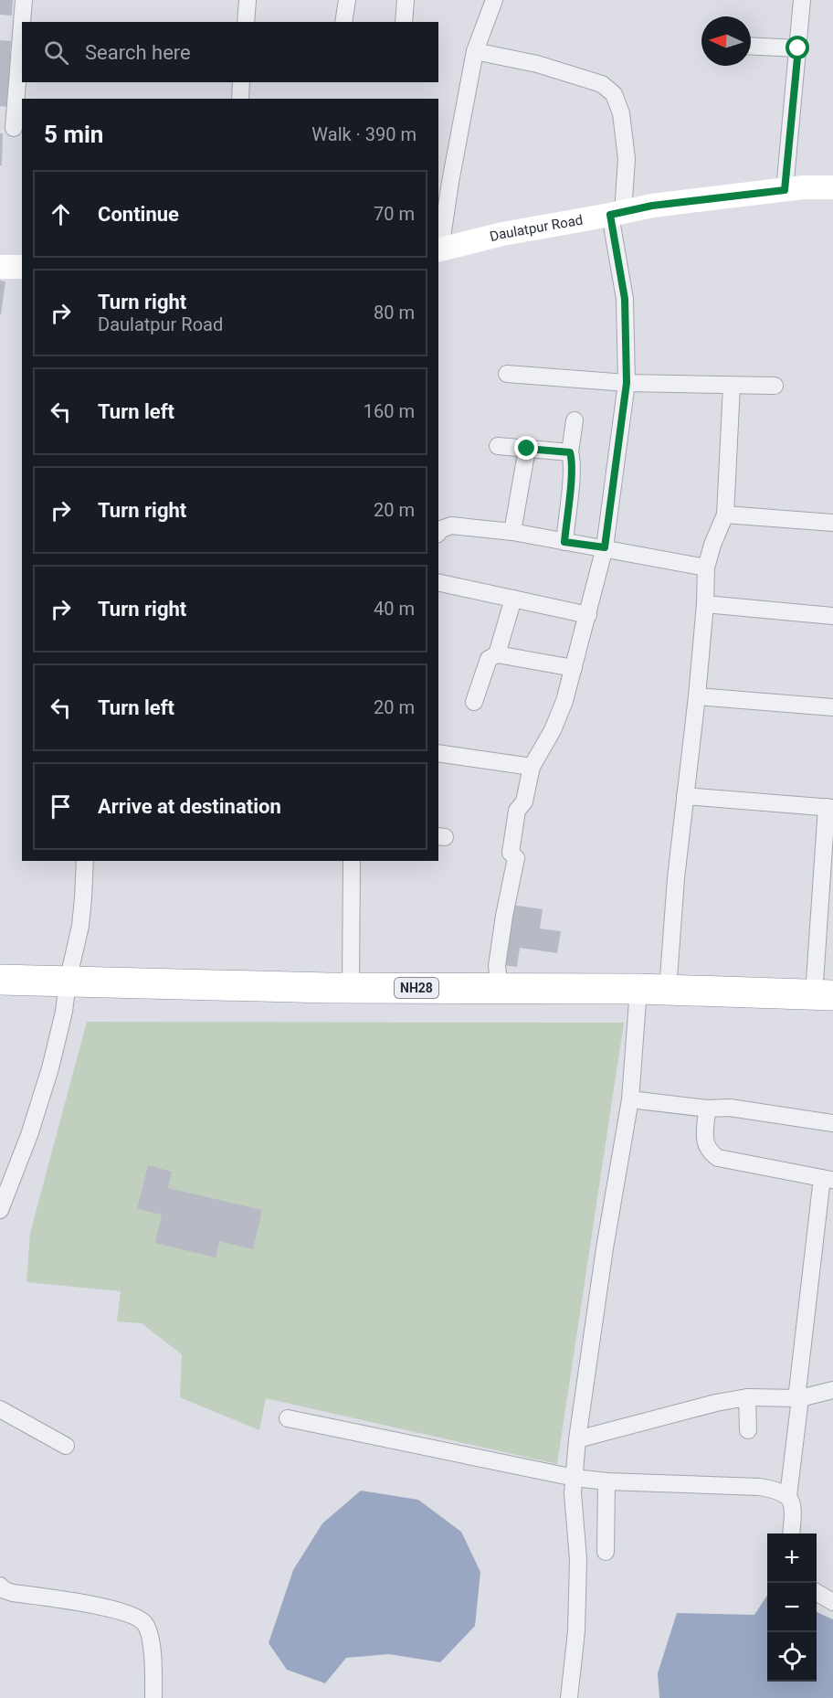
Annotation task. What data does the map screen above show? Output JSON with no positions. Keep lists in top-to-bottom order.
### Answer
{
  "streets": {
    "highway": ["NH28"],
    "street": ["Daulatpur Road"]
  },
  "north": "left",
  "page": {
    "search": "Search here",
    "heading": ["5 min", "Walk · 390 m"],
    "list": [
      ["Continue", "70 m"],
      ["Turn right", "Daulatpur Road", "80 m"],
      ["Turn left", "160 m"],
      ["Turn right", "20 m"],
      ["Turn right", "40 m"],
      ["Turn left", "20 m"],
      "Arrive at destination"
    ],
    "map_buttons": ["+", "−"]
  }
}
